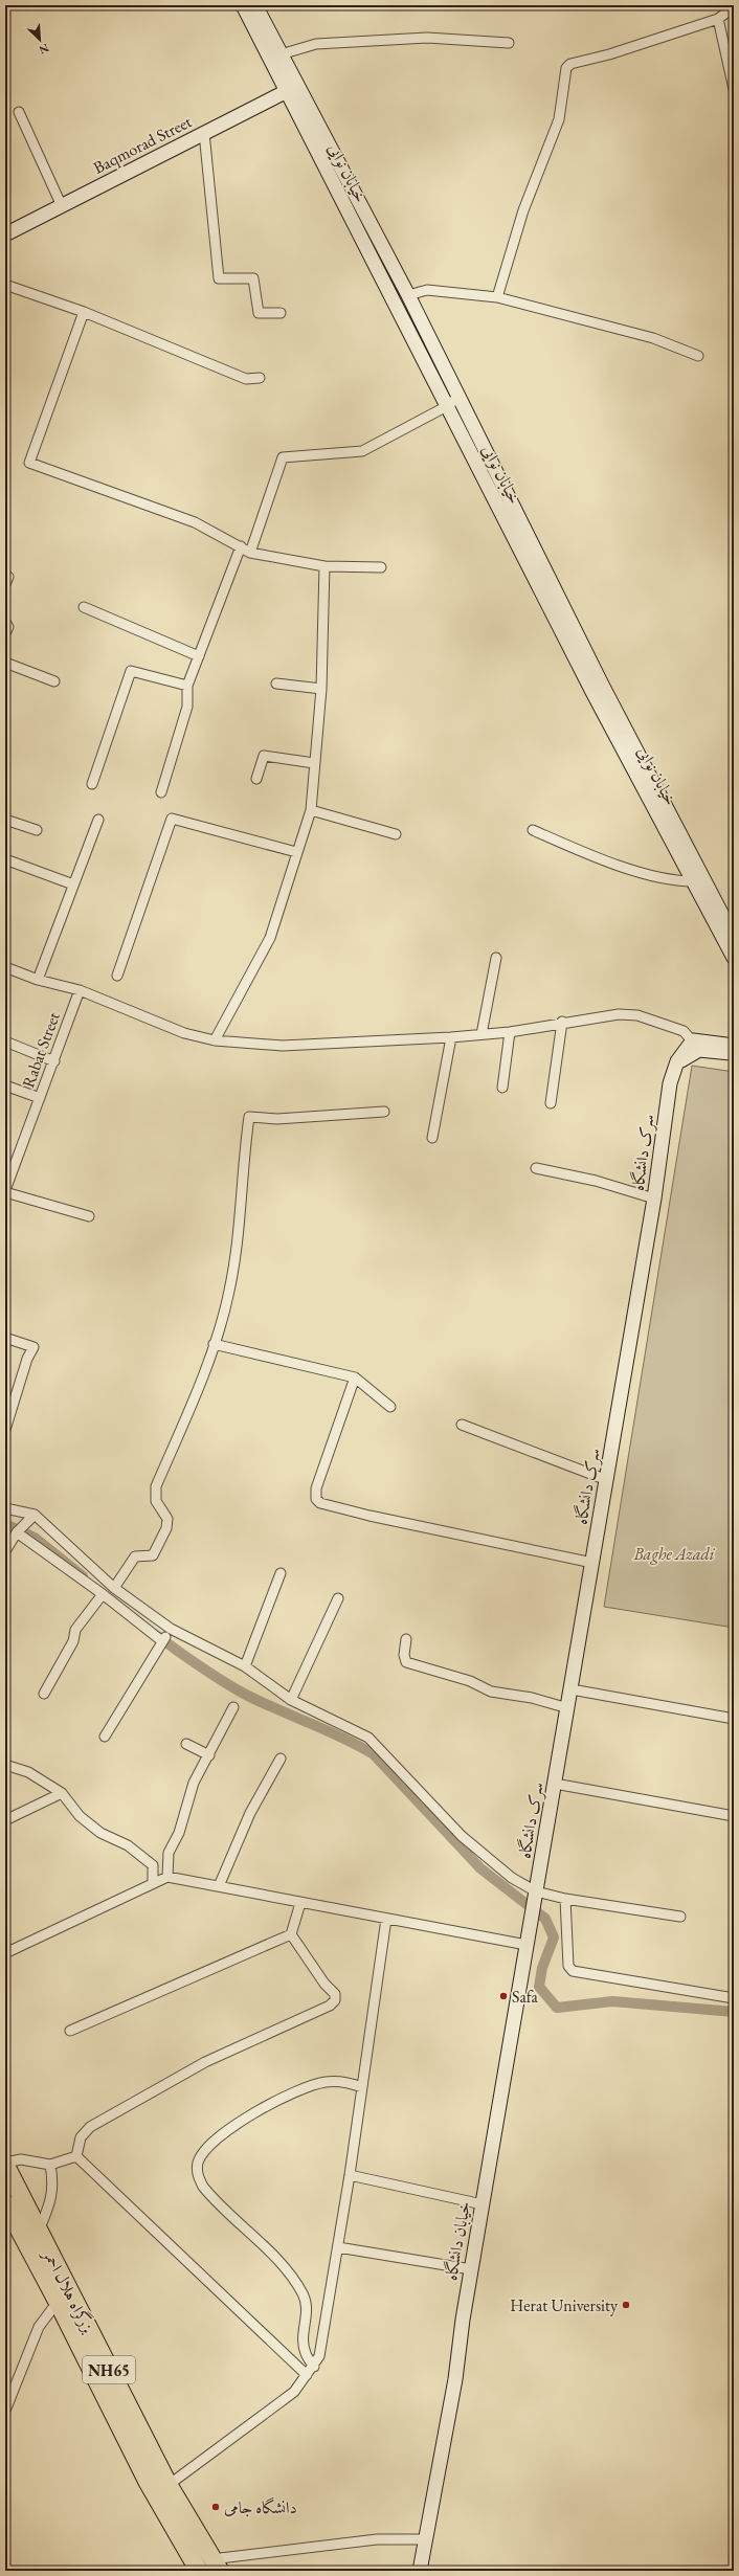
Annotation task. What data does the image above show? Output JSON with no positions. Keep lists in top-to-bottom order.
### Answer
{
  "streets": {
    "highway": ["بزرگراه هلال احمر", "NH65"],
    "street": [
      "Baqmorad Street",
      "خیابان نوایی",
      "Rabat Street",
      "سرک دانشگاه",
      "خیابان دانشگاه"
    ]
  },
  "crossings": [
    ["Baqmorad Street", "خیابان نوایی"],
    ["سرک دانشگاه", "خیابان دانشگاه"]
  ],
  "parks": ["Baghe Azadi"],
  "places": ["Safa", "Herat University", "دانشگاه جامی"],
  "north": "bottom right"
}
